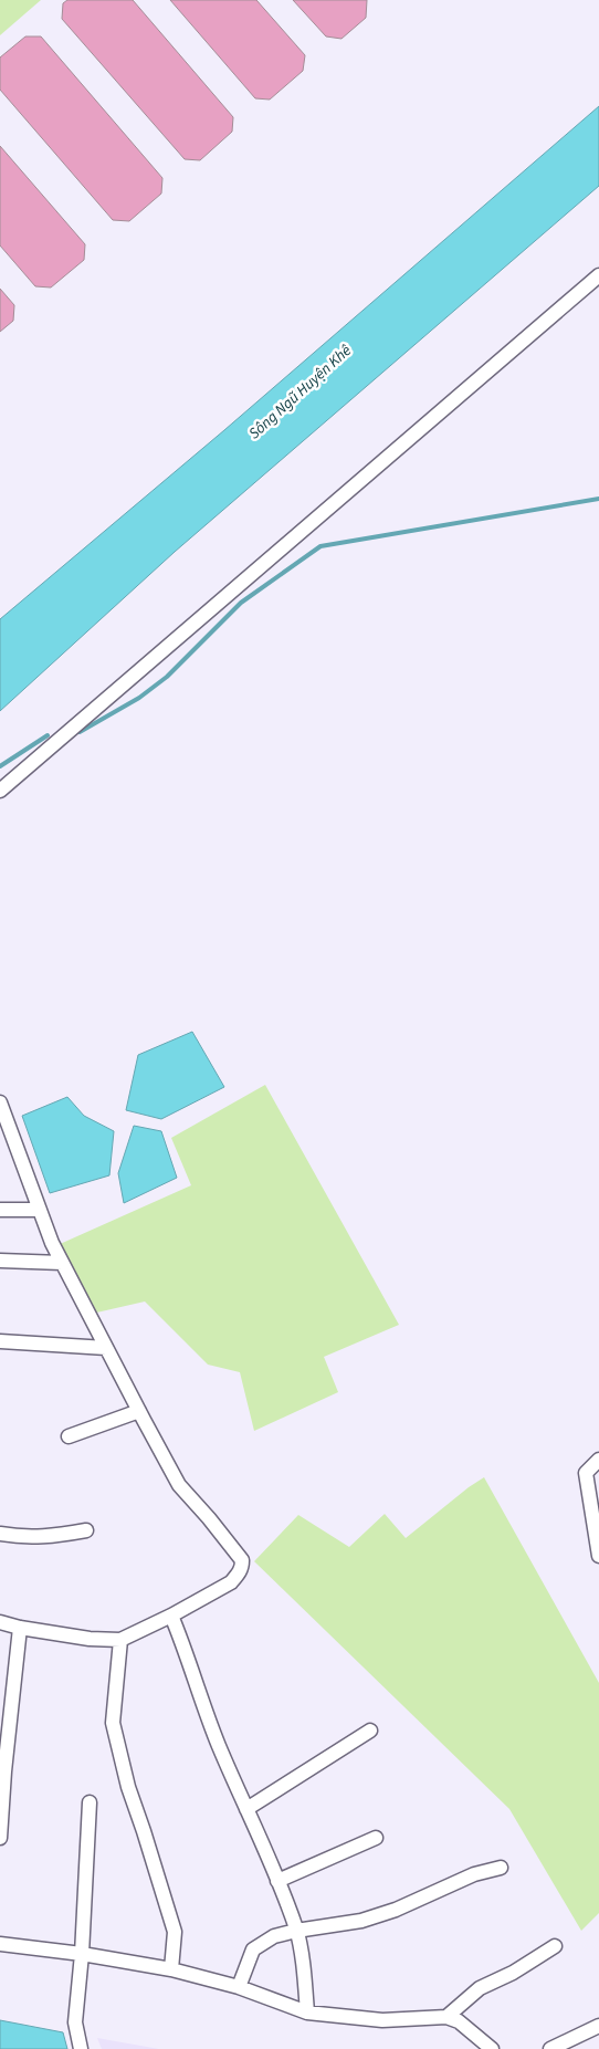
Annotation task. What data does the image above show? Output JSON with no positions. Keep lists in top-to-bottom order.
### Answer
{
  "water": ["Sông Ngũ Huyện Khê"]
}
